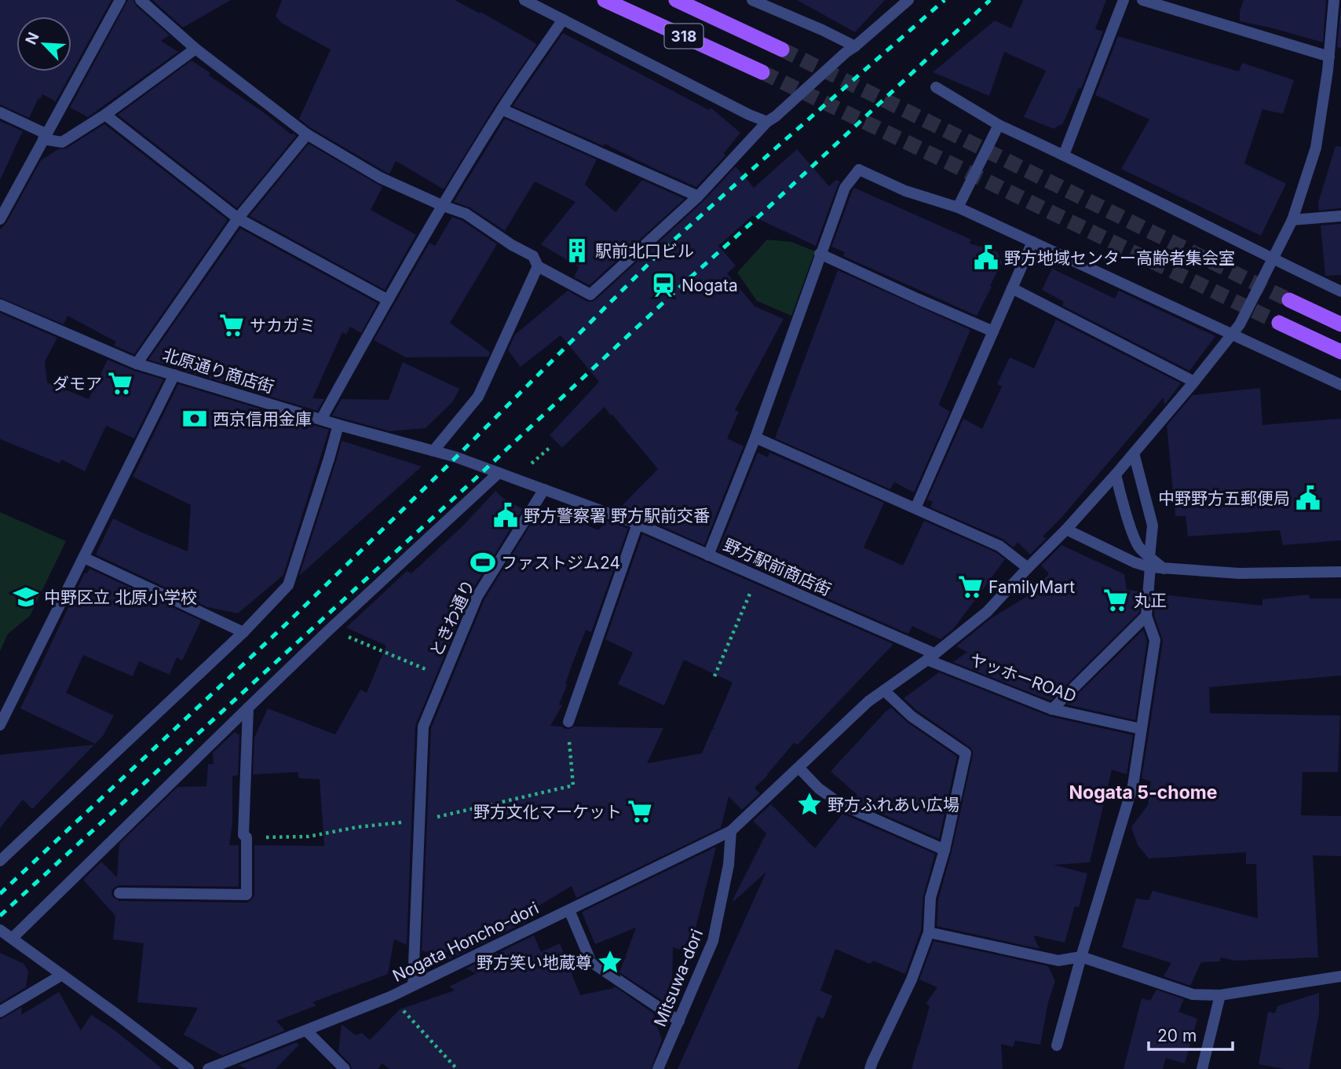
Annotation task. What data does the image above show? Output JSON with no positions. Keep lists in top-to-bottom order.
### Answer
{
  "streets": {
    "main road": ["318"],
    "street": [
      "北原通り商店街",
      "野方駅前商店街",
      "ときわ通り",
      "ヤッホーROAD",
      "Nogata Honcho-dori",
      "Mitsuwa-dori"
    ]
  },
  "crossings": [
    ["北原通り商店街", "野方駅前商店街"],
    ["野方駅前商店街", "ときわ通り"],
    ["野方駅前商店街", "ヤッホーROAD"],
    ["野方駅前商店街", "Nogata Honcho-dori"],
    ["ときわ通り", "Nogata Honcho-dori"],
    ["ヤッホーROAD", "Nogata Honcho-dori"],
    ["Nogata Honcho-dori", "Mitsuwa-dori"]
  ],
  "districts": ["Nogata 5-chome"],
  "places": {
    "building": ["駅前北口ビル"],
    "public building": ["野方地域センター高齢者集会室", "中野野方五郵便局", "野方警察署 野方駅前交番"],
    "station": ["Nogata"],
    "supermarket": [
      "サカガミ",
      "ダモア",
      "FamilyMart",
      "丸正",
      "野方文化マーケット"
    ],
    "bank": ["西京信用金庫"],
    "sports": ["ファストジム24"],
    "school or university": ["中野区立 北原小学校"],
    "place": ["野方ふれあい広場", "野方笑い地蔵尊"]
  },
  "scale_bar": "20 m",
  "north": "top left"
}
